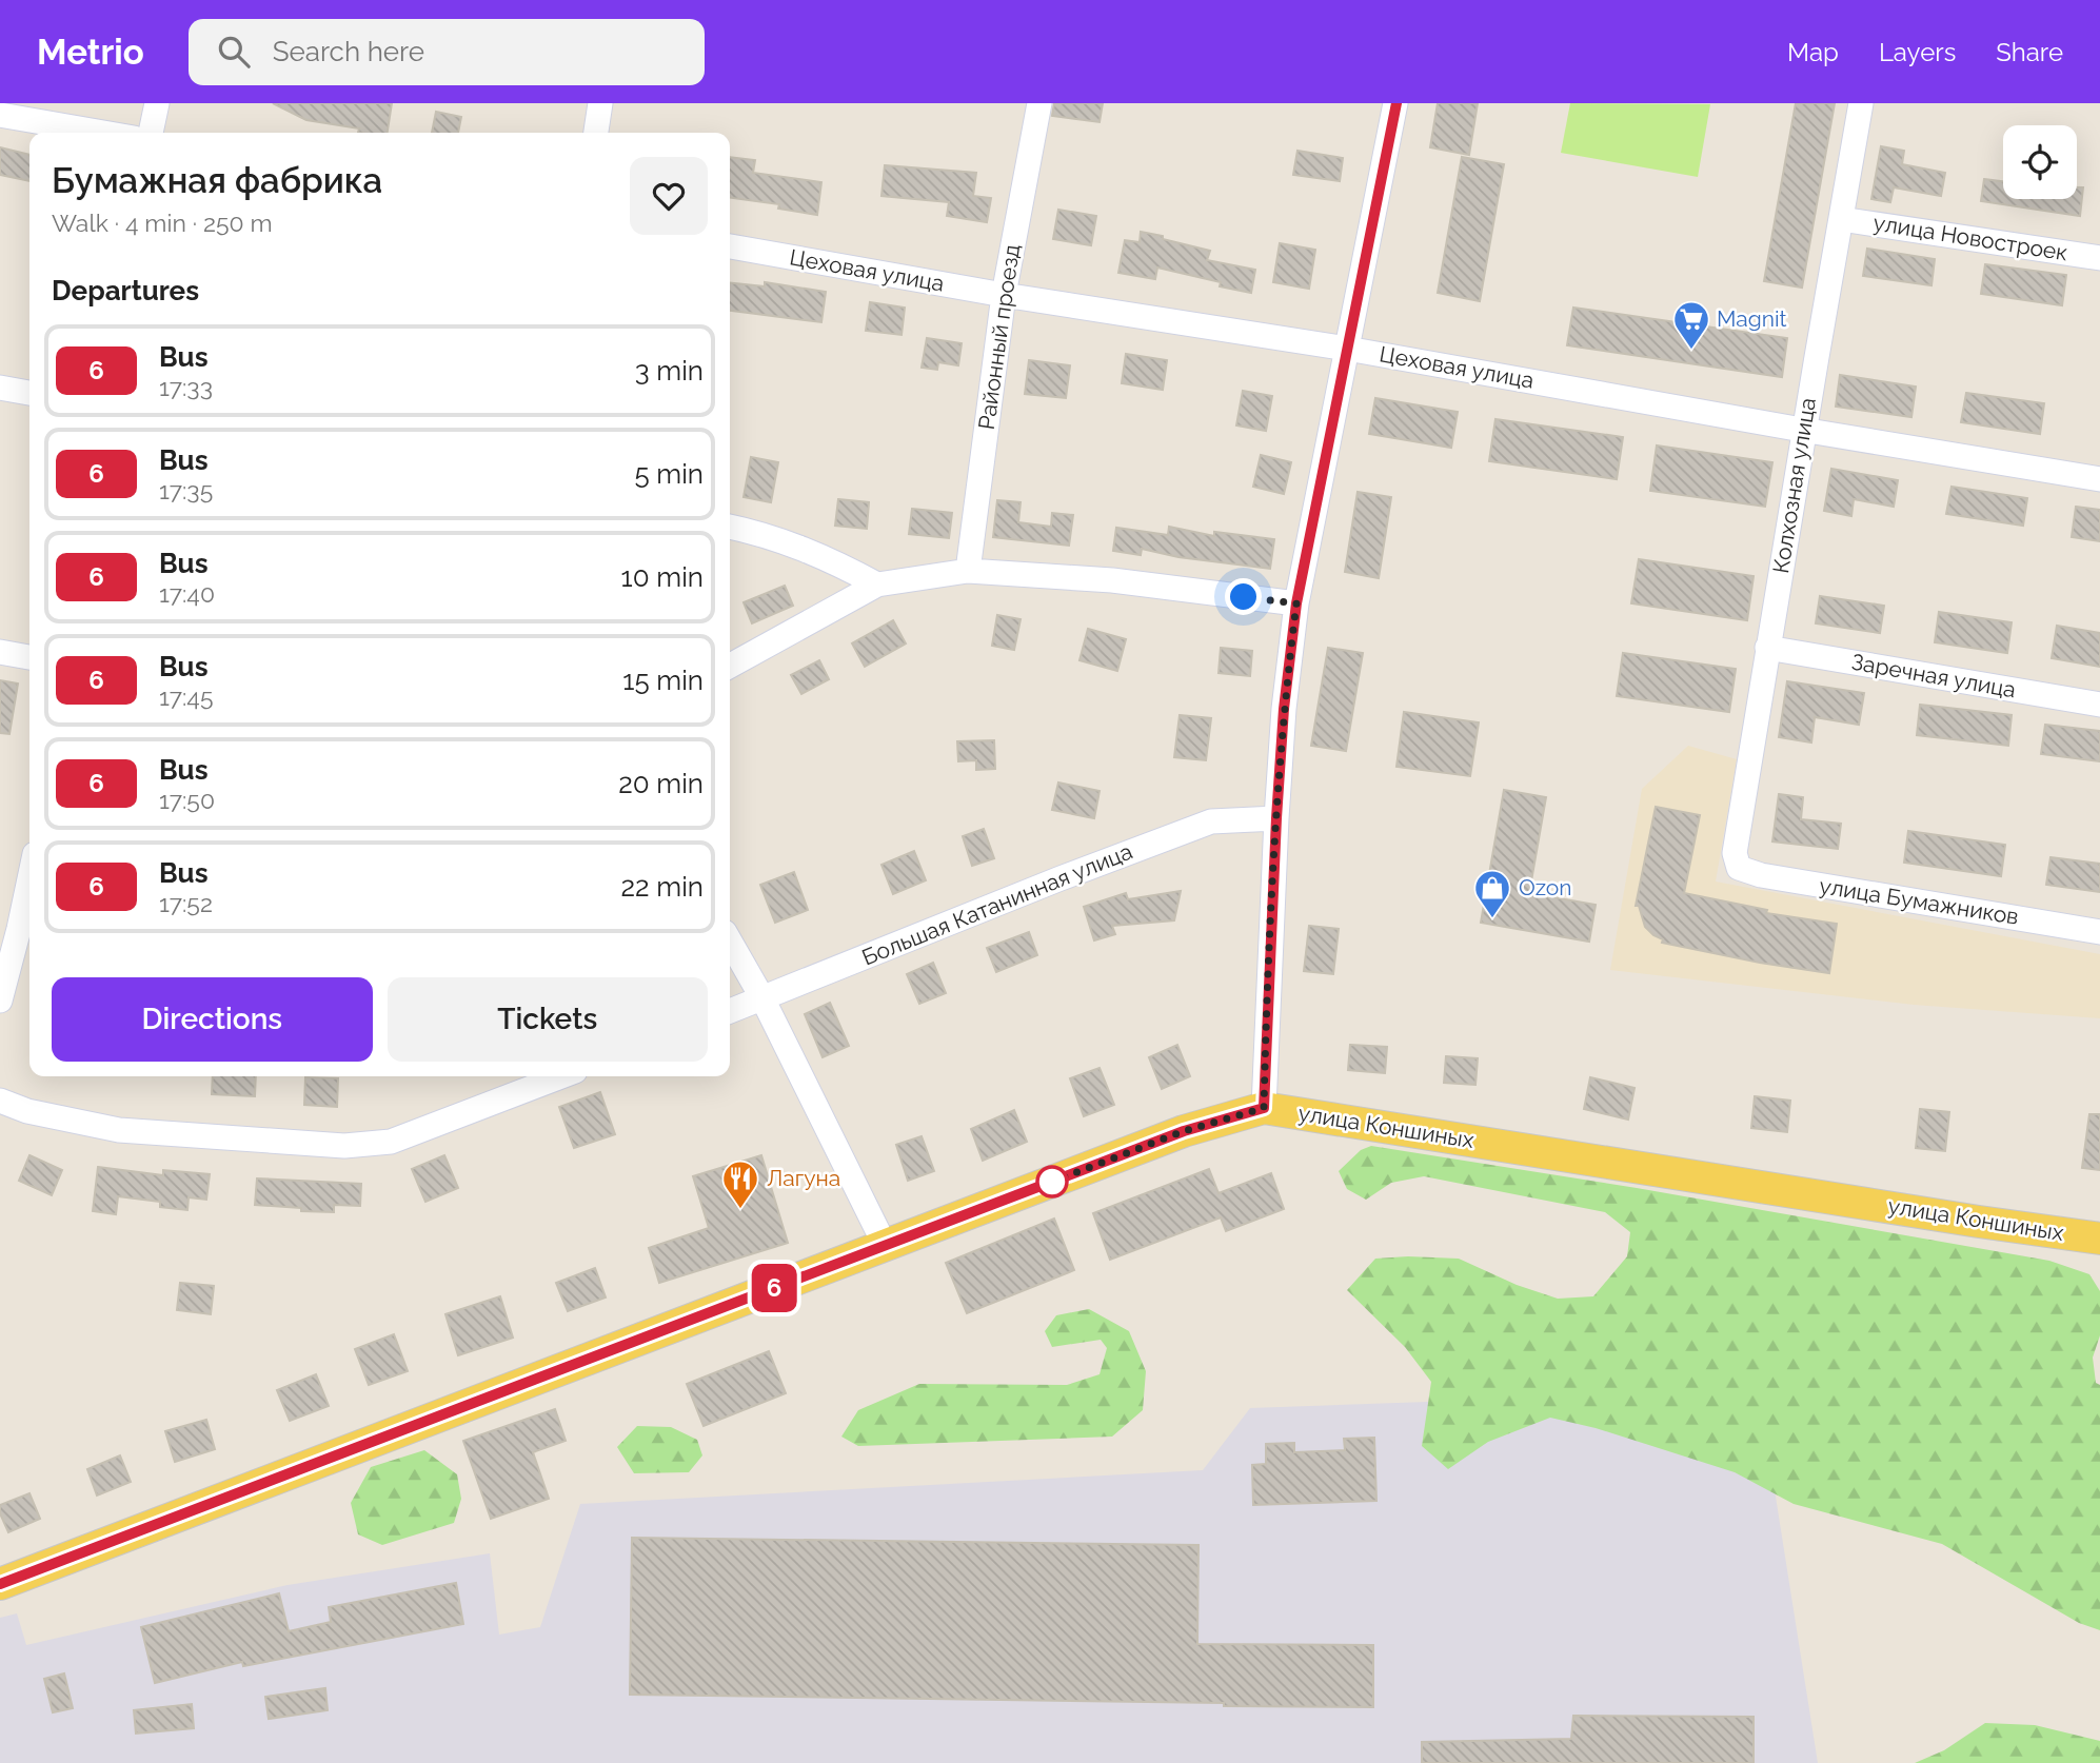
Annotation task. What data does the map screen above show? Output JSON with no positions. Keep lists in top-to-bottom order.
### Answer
{
  "streets": {
    "main road": ["улица Коншиных"],
    "street": [
      "улица Новостроек",
      "Цеховая улица",
      "Районный проезд",
      "Колхозная улица",
      "Заречная улица",
      "улица Бумажников",
      "Большая Катанинная улица"
    ]
  },
  "crossings": [
    ["улица Новостроек", "Колхозная улица"],
    ["Цеховая улица", "Районный проезд"],
    ["Цеховая улица", "Колхозная улица"],
    ["Колхозная улица", "Заречная улица"],
    ["Колхозная улица", "улица Бумажников"]
  ],
  "places": {
    "supermarket": ["Magnit"],
    "shop": ["Ozon"],
    "restaurant": ["Лагуна"]
  },
  "lines": ["bus line 6"],
  "page": {
    "header": "Metrio",
    "search": "Search here",
    "nav": ["Map", "Layers", "Share"],
    "on_map": "6",
    "heading": [
      ["Бумажная фабрика", "Walk · 4 min · 250 m"],
      "Departures"
    ],
    "list": [
      {
        "mark": "6",
        "name": "Bus",
        "note": "17:33",
        "value": "3 min"
      },
      {
        "mark": "6",
        "name": "Bus",
        "note": "17:35",
        "value": "5 min"
      },
      {
        "mark": "6",
        "name": "Bus",
        "note": "17:40",
        "value": "10 min"
      },
      {
        "mark": "6",
        "name": "Bus",
        "note": "17:45",
        "value": "15 min"
      },
      {
        "mark": "6",
        "name": "Bus",
        "note": "17:50",
        "value": "20 min"
      },
      {
        "mark": "6",
        "name": "Bus",
        "note": "17:52",
        "value": "22 min"
      }
    ],
    "buttons": ["Directions", "Tickets"]
  }
}
